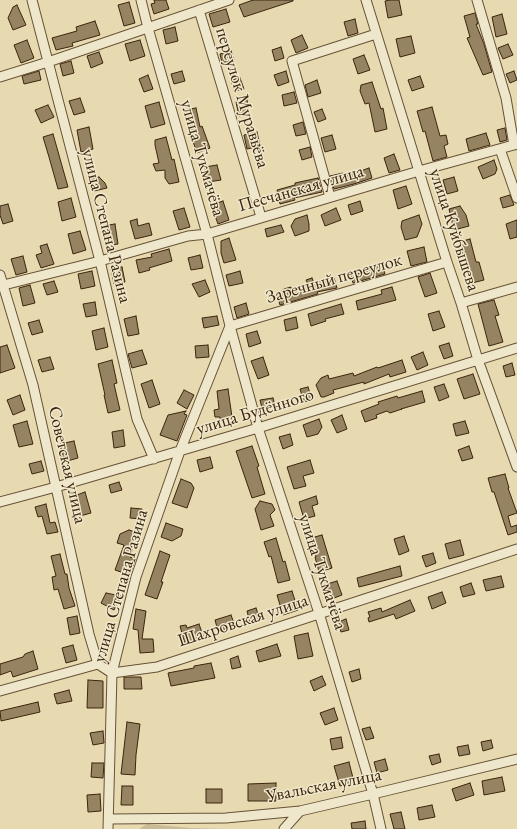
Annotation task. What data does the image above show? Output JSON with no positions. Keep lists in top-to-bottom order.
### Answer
{
  "streets": {
    "street": [
      "переулок Муравьёва",
      "улица Тукмачёва",
      "Песчанская улица",
      "улица Степана Разина",
      "улица Куйбышева",
      "Заречный переулок",
      "улица Будённого",
      "Советская улица",
      "Шахровская улица",
      "Увальская улица"
    ]
  },
  "crossings": [
    ["переулок Муравьёва", "Песчанская улица"],
    ["улица Тукмачёва", "Песчанская улица"],
    ["улица Тукмачёва", "Заречный переулок"],
    ["улица Тукмачёва", "улица Будённого"],
    ["улица Тукмачёва", "Шахровская улица"],
    ["улица Тукмачёва", "Увальская улица"],
    ["Песчанская улица", "улица Степана Разина"],
    ["Песчанская улица", "улица Куйбышева"],
    ["Песчанская улица", "Советская улица"],
    ["улица Степана Разина", "улица Будённого"],
    ["улица Степана Разина", "Шахровская улица"],
    ["улица Степана Разина", "Увальская улица"],
    ["улица Куйбышева", "Заречный переулок"],
    ["улица Куйбышева", "улица Будённого"],
    ["улица Будённого", "Советская улица"]
  ]
}
